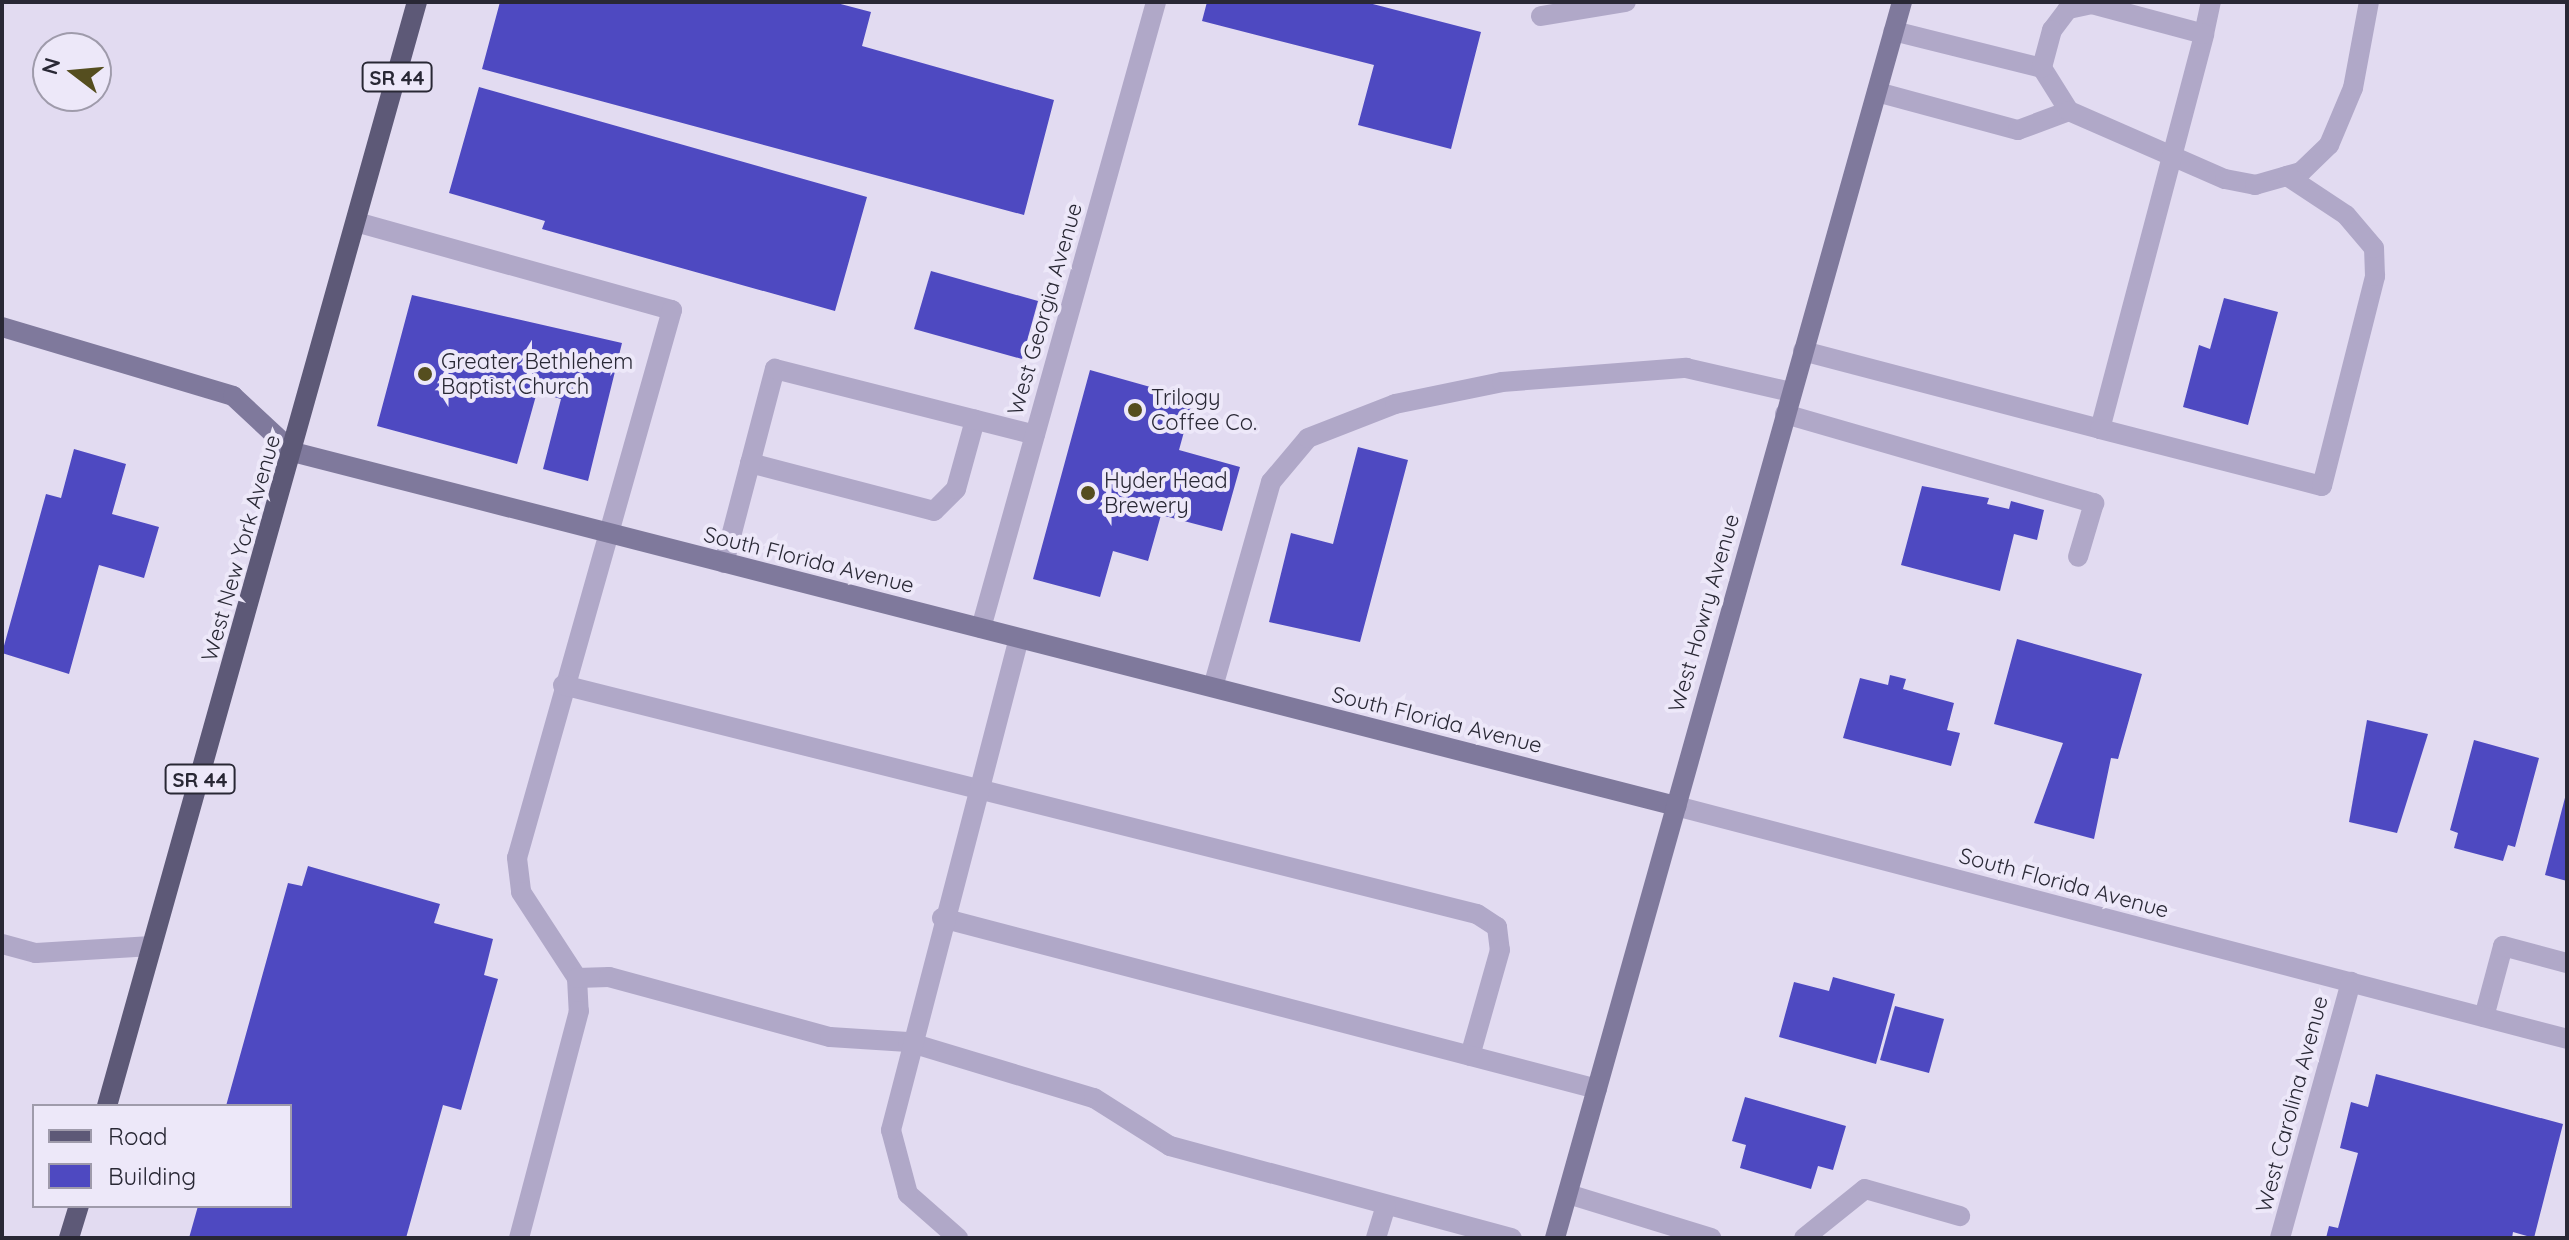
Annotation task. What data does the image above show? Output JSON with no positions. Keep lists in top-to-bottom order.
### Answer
{
  "streets": {
    "main road": ["SR 44", "West New York Avenue"],
    "street": [
      "West Georgia Avenue",
      "South Florida Avenue",
      "West Howry Avenue",
      "West Carolina Avenue"
    ]
  },
  "crossings": [
    ["West Georgia Avenue", "South Florida Avenue"],
    ["West New York Avenue", "South Florida Avenue"],
    ["South Florida Avenue", "West Howry Avenue"],
    ["South Florida Avenue", "West Carolina Avenue"]
  ],
  "places": ["Greater Bethlehem Baptist Church", "Trilogy Coffee Co.", "Hyder Head Brewery"],
  "legend": ["Road", "Building"],
  "north": "left"
}
